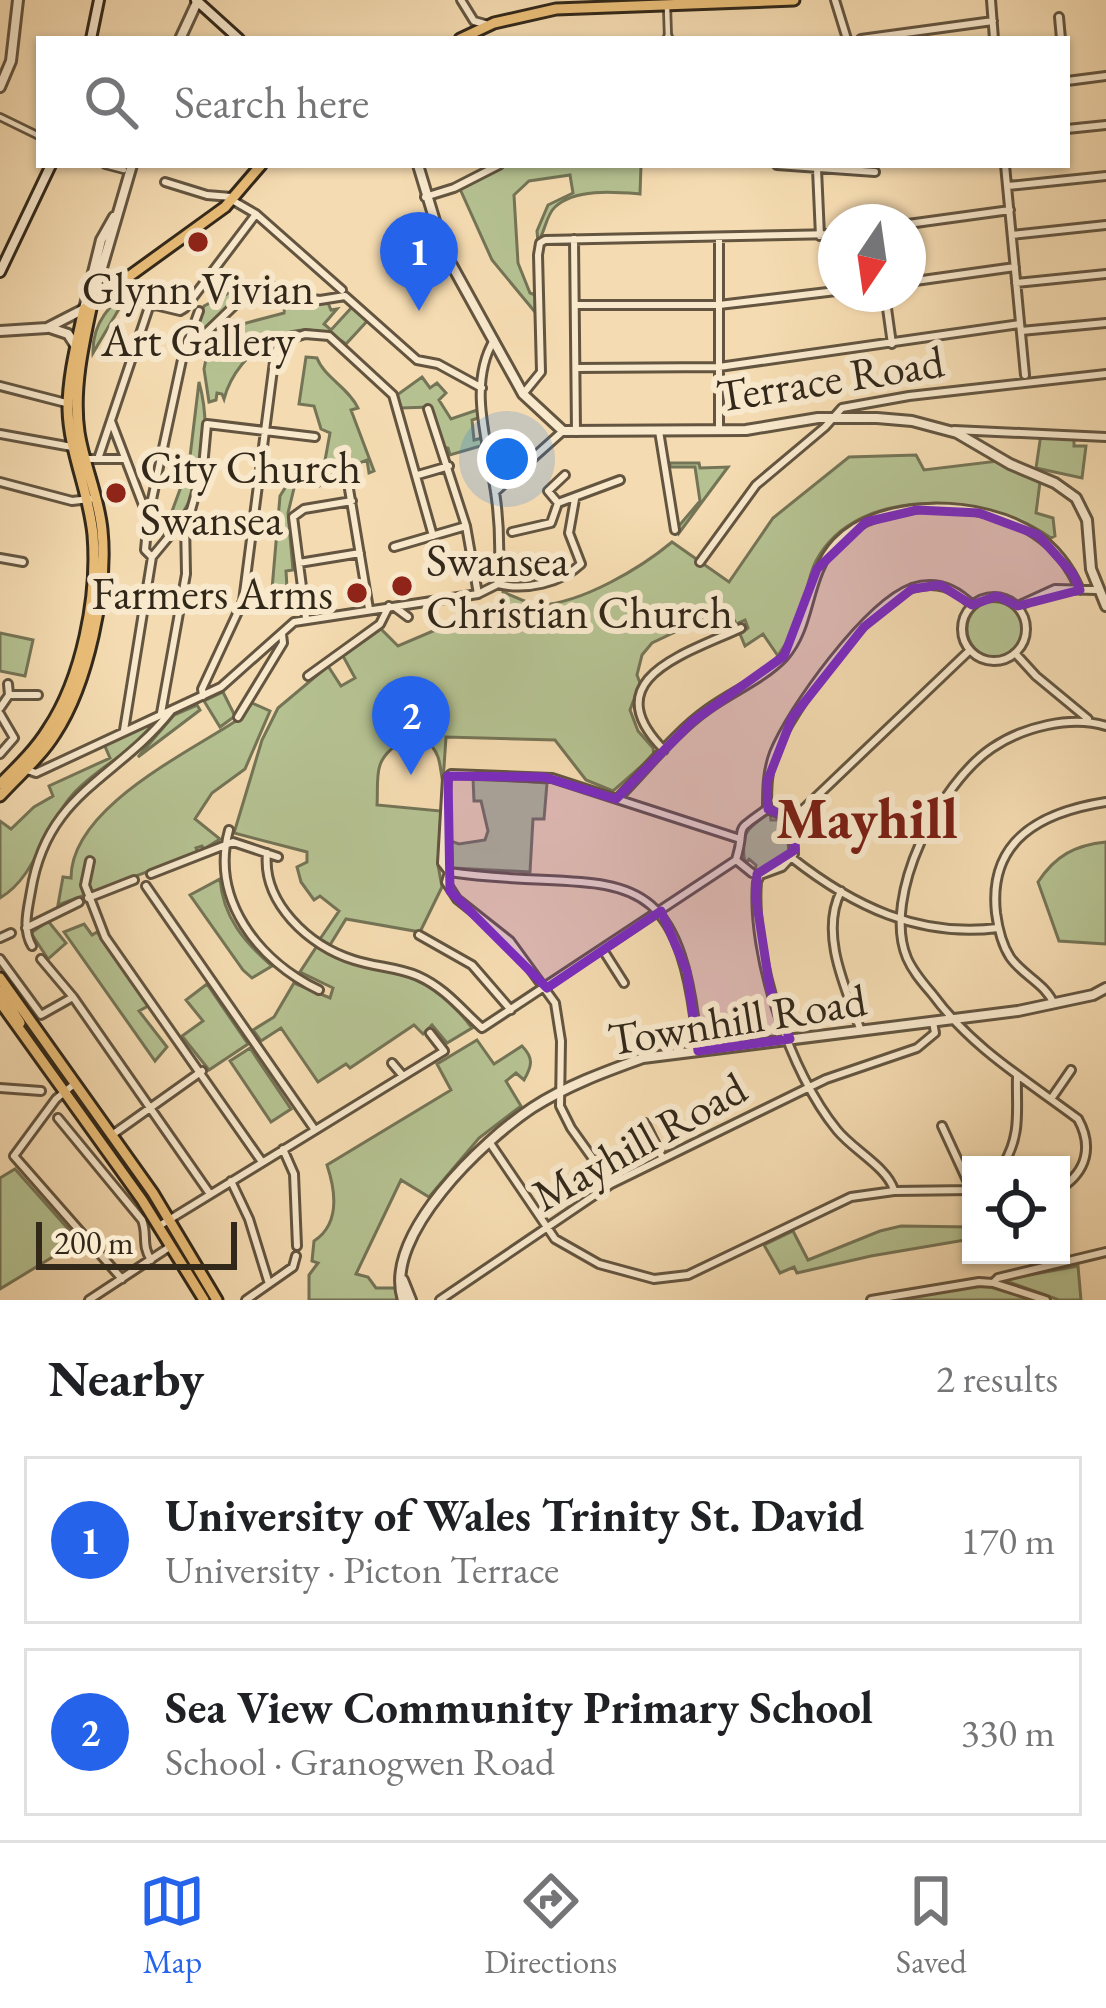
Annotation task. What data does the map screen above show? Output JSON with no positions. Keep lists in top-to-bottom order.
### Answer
{
  "streets": {
    "street": ["Terrace Road", "Townhill Road", "Mayhill Road"]
  },
  "crossings": [
    ["Townhill Road", "Mayhill Road"]
  ],
  "districts": ["Mayhill"],
  "places": [
    "Glynn Vivian Art Gallery",
    "City Church Swansea",
    "Swansea Christian Church",
    "Farmers Arms"
  ],
  "scale_bar": "200 m",
  "north": "bottom",
  "page": {
    "search": "Search here",
    "pins": ["1", "2"],
    "scale": "200 m",
    "heading": ["Nearby", "2 results"],
    "list": [
      {
        "mark": "1",
        "name": "University of Wales Trinity St. David",
        "note": "University · Picton Terrace",
        "value": "170 m"
      },
      {
        "mark": "2",
        "name": "Sea View Community Primary School",
        "note": "School · Granogwen Road",
        "value": "330 m"
      }
    ],
    "nav": ["Map", "Directions", "Saved"]
  }
}
